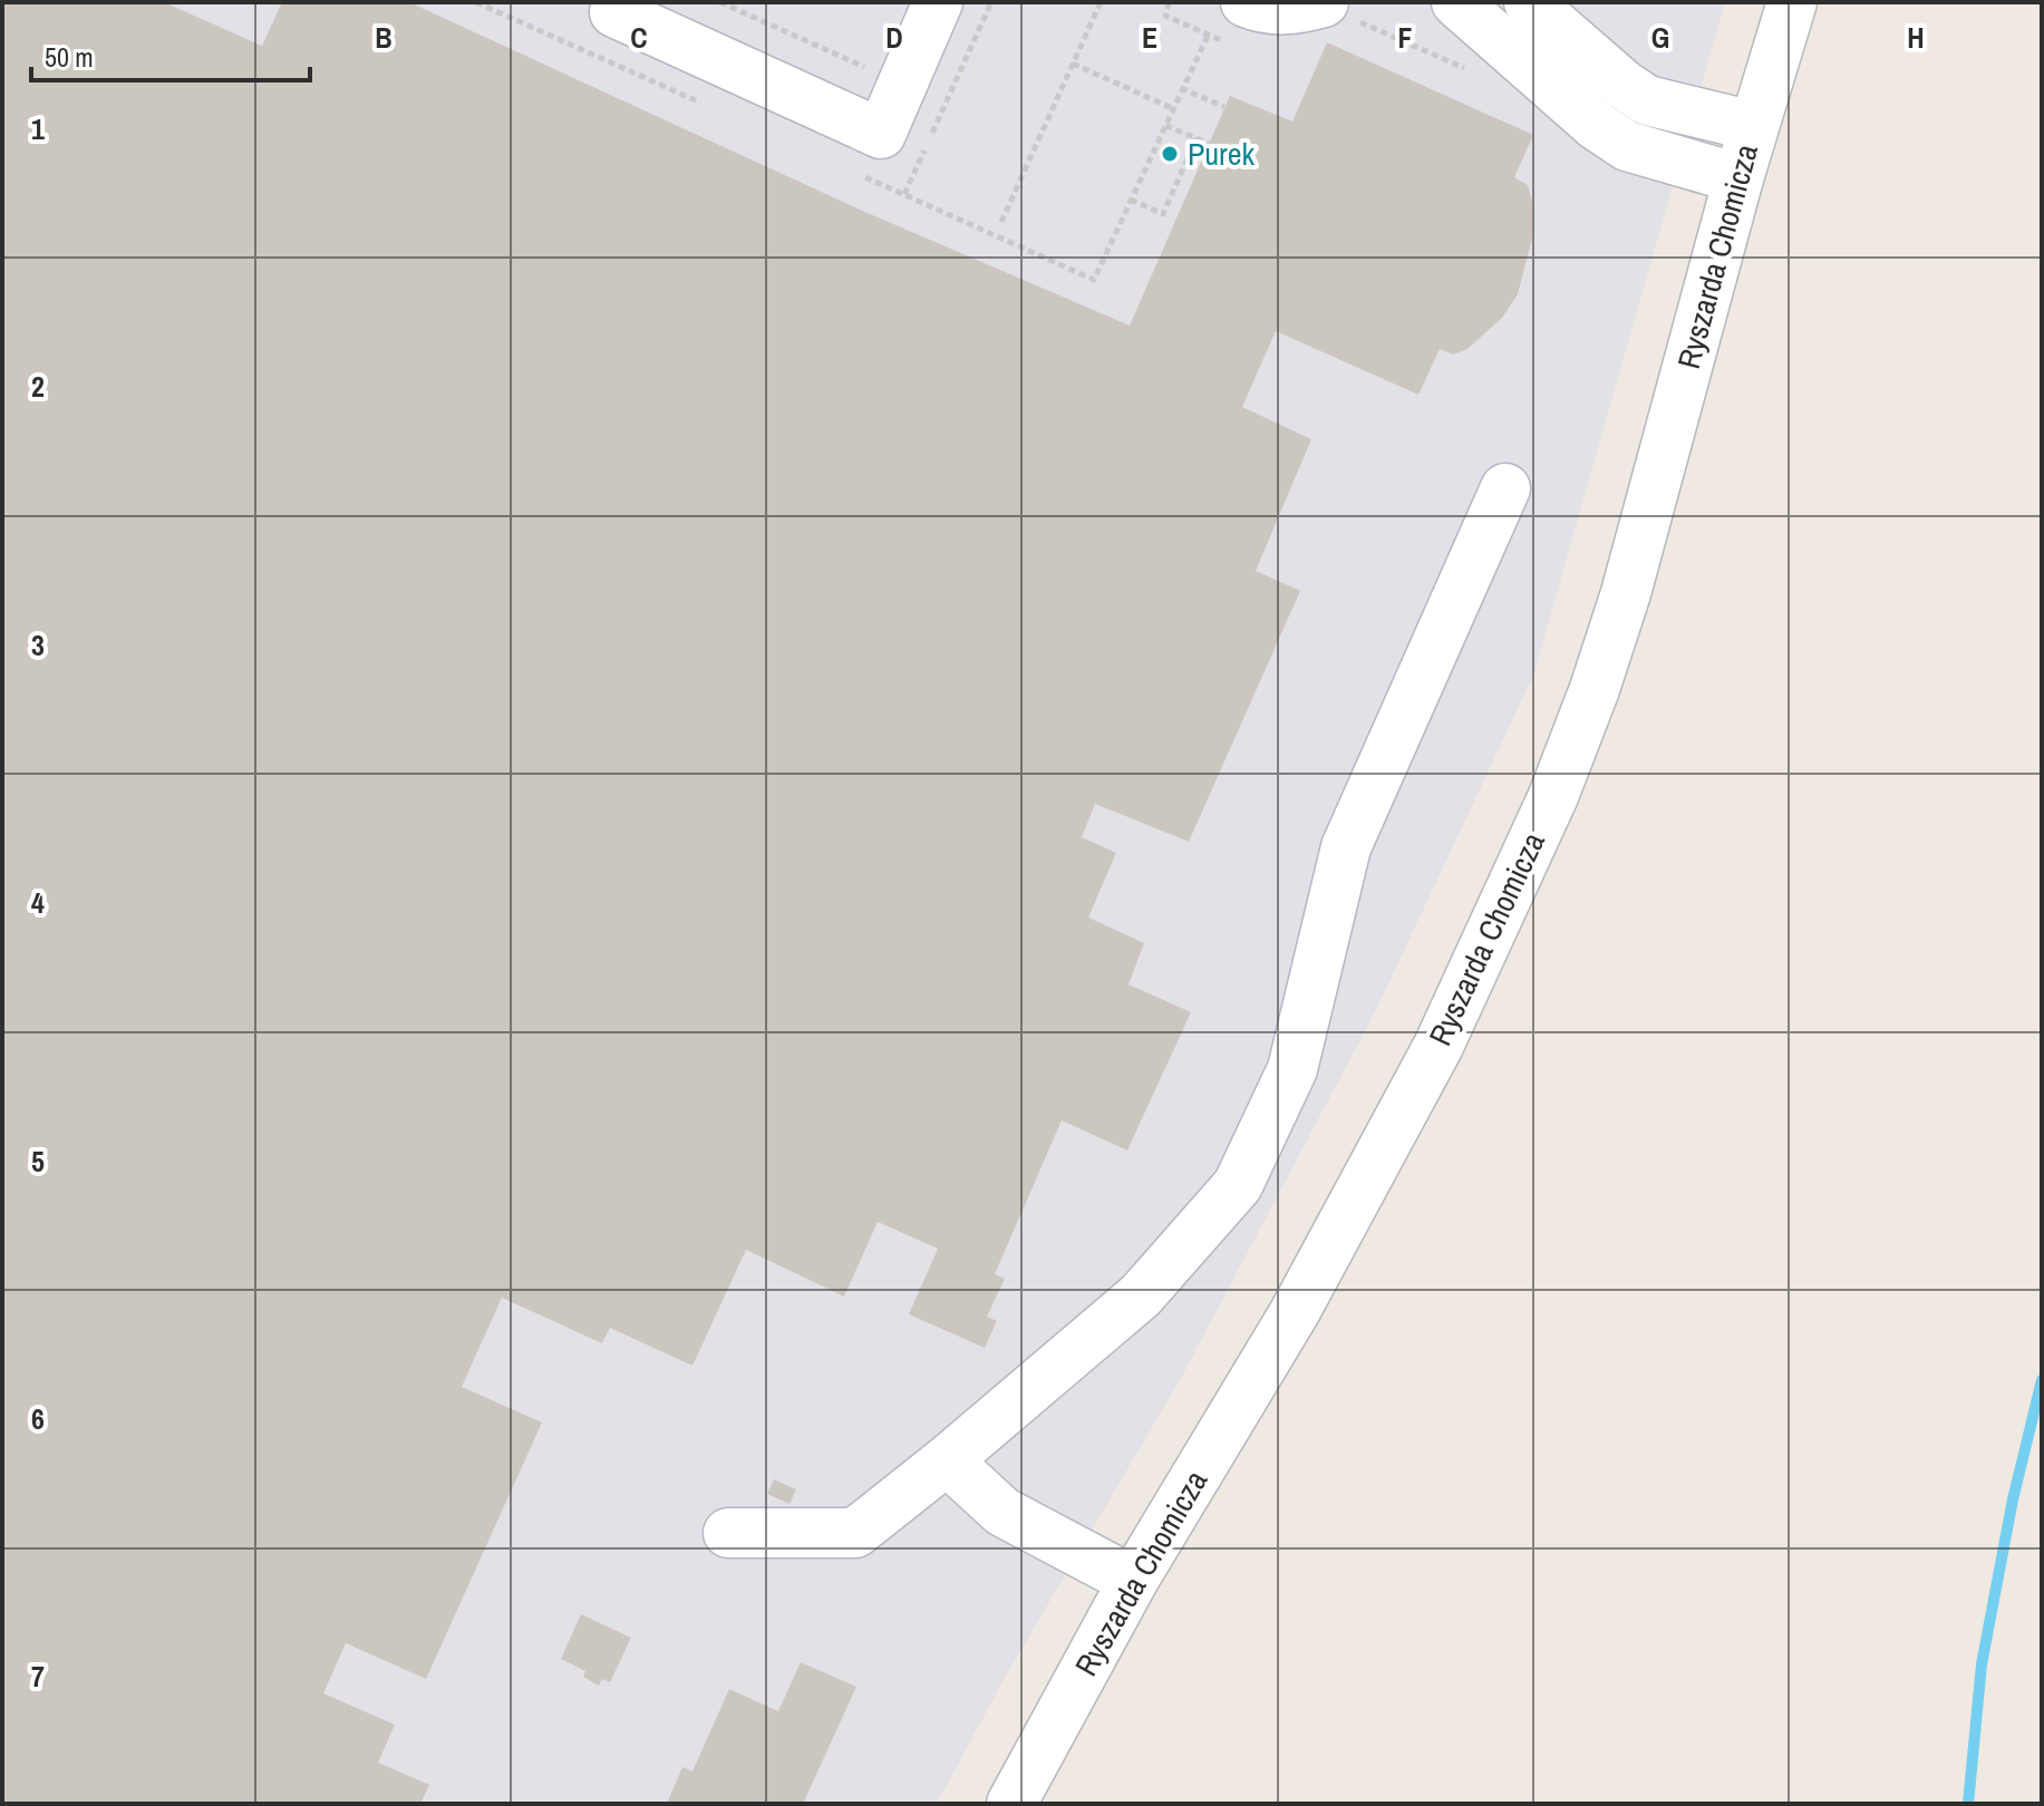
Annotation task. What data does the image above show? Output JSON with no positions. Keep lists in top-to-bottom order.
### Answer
{
  "streets": {
    "street": ["Ryszarda Chomicza"]
  },
  "places": ["Purek"],
  "scale_bar": "50 m",
  "grid": {
    "columns": [
      "B",
      "C",
      "D",
      "E",
      "F",
      "G",
      "H"
    ],
    "rows": [
      "1",
      "2",
      "3",
      "4",
      "5",
      "6",
      "7"
    ]
  }
}
